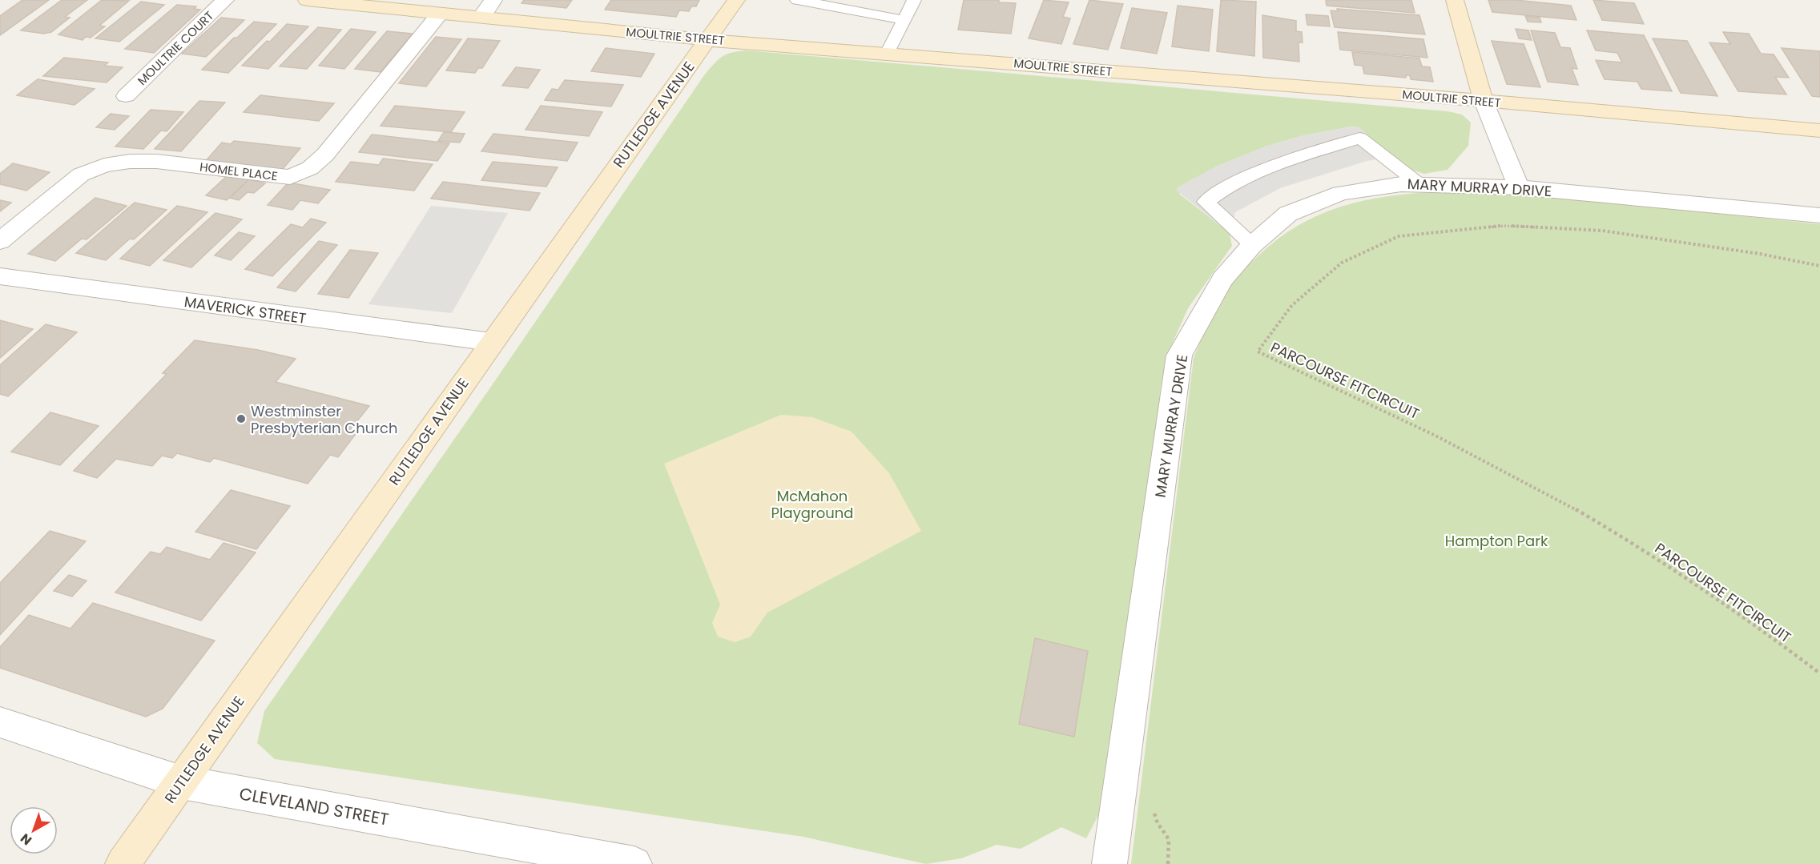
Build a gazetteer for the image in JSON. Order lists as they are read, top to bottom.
{
  "streets": {
    "street": [
      "MOULTRIE STREET",
      "MOULTRIE COURT",
      "RUTLEDGE AVENUE",
      "HOMEL PLACE",
      "MARY MURRAY DRIVE",
      "MAVERICK STREET",
      "CLEVELAND STREET"
    ],
    "path": ["PARCOURSE FITCIRCUIT"]
  },
  "crossings": [
    ["MOULTRIE STREET", "RUTLEDGE AVENUE"],
    ["MOULTRIE STREET", "HOMEL PLACE"],
    ["RUTLEDGE AVENUE", "MAVERICK STREET"],
    ["RUTLEDGE AVENUE", "CLEVELAND STREET"]
  ],
  "parks": ["McMahon Playground", "Hampton Park"],
  "places": ["Westminster Presbyterian Church"],
  "north": "bottom left"
}
